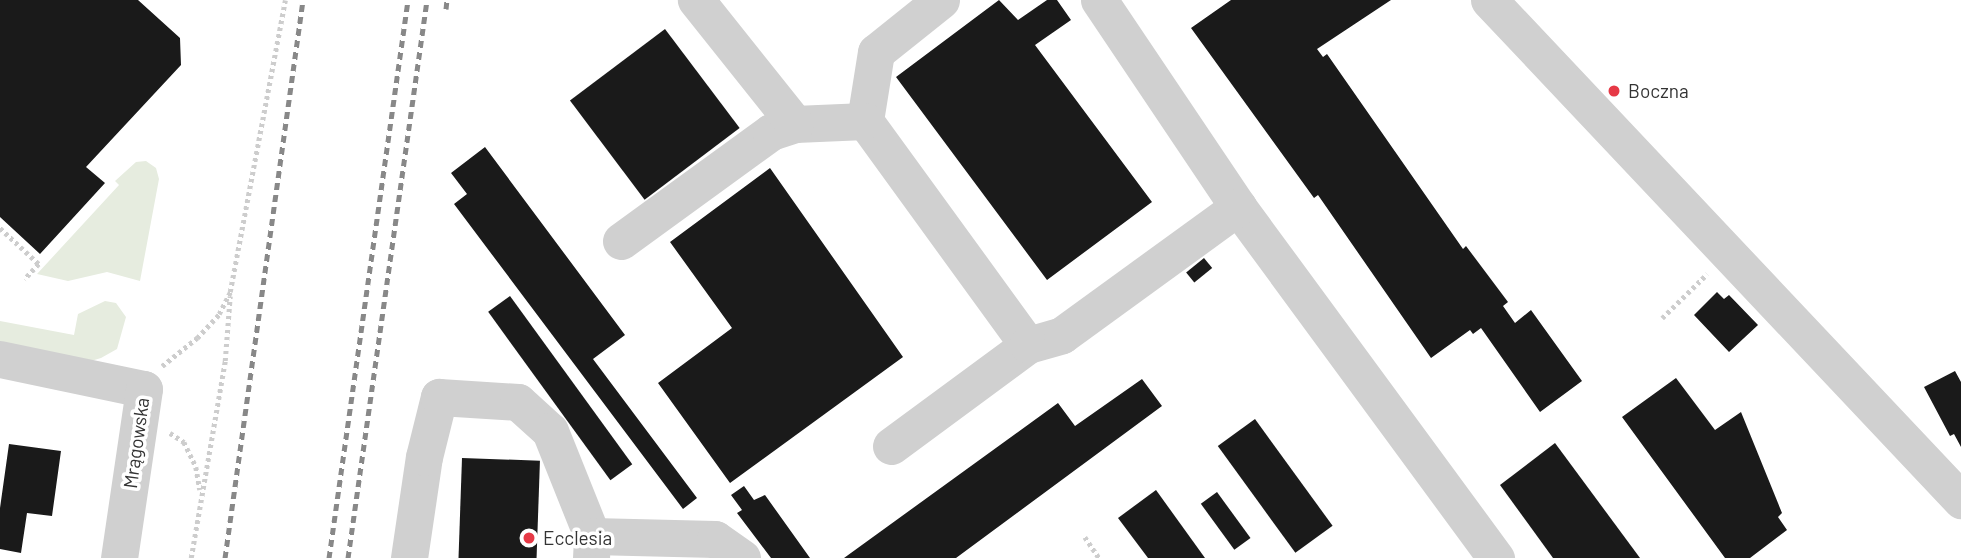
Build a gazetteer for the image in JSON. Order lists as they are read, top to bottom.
{
  "streets": {
    "street": ["Mrągowska"]
  },
  "places": ["Boczna", "Ecclesia"]
}
